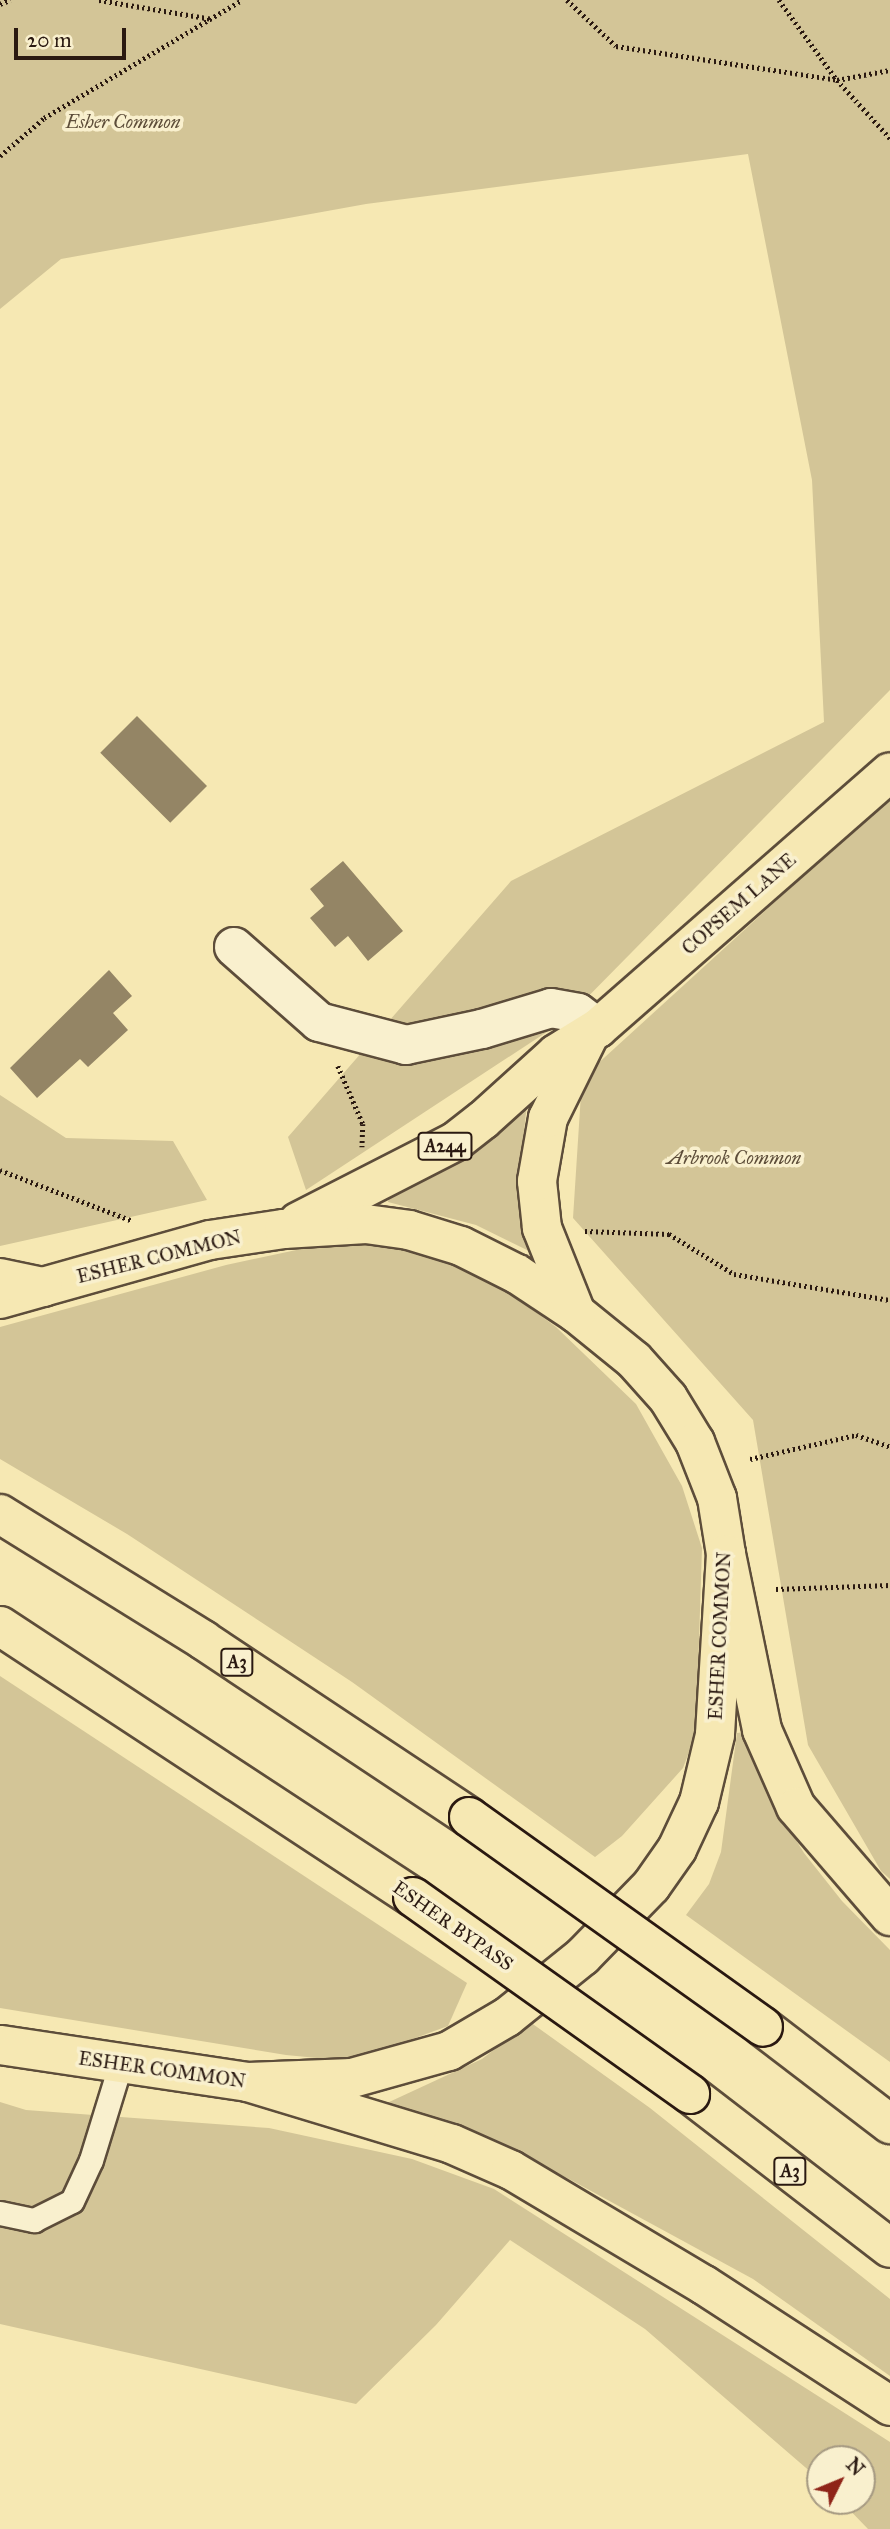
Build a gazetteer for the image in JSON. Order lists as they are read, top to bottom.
{
  "streets": {
    "main road": [
      "COPSEM LANE",
      "A244",
      "ESHER COMMON",
      "A3",
      "ESHER BYPASS"
    ]
  },
  "crossings": [
    ["COPSEM LANE", "ESHER COMMON"]
  ],
  "parks": ["Esher Common", "Arbrook Common"],
  "scale_bar": "20 m",
  "north": "top right"
}
